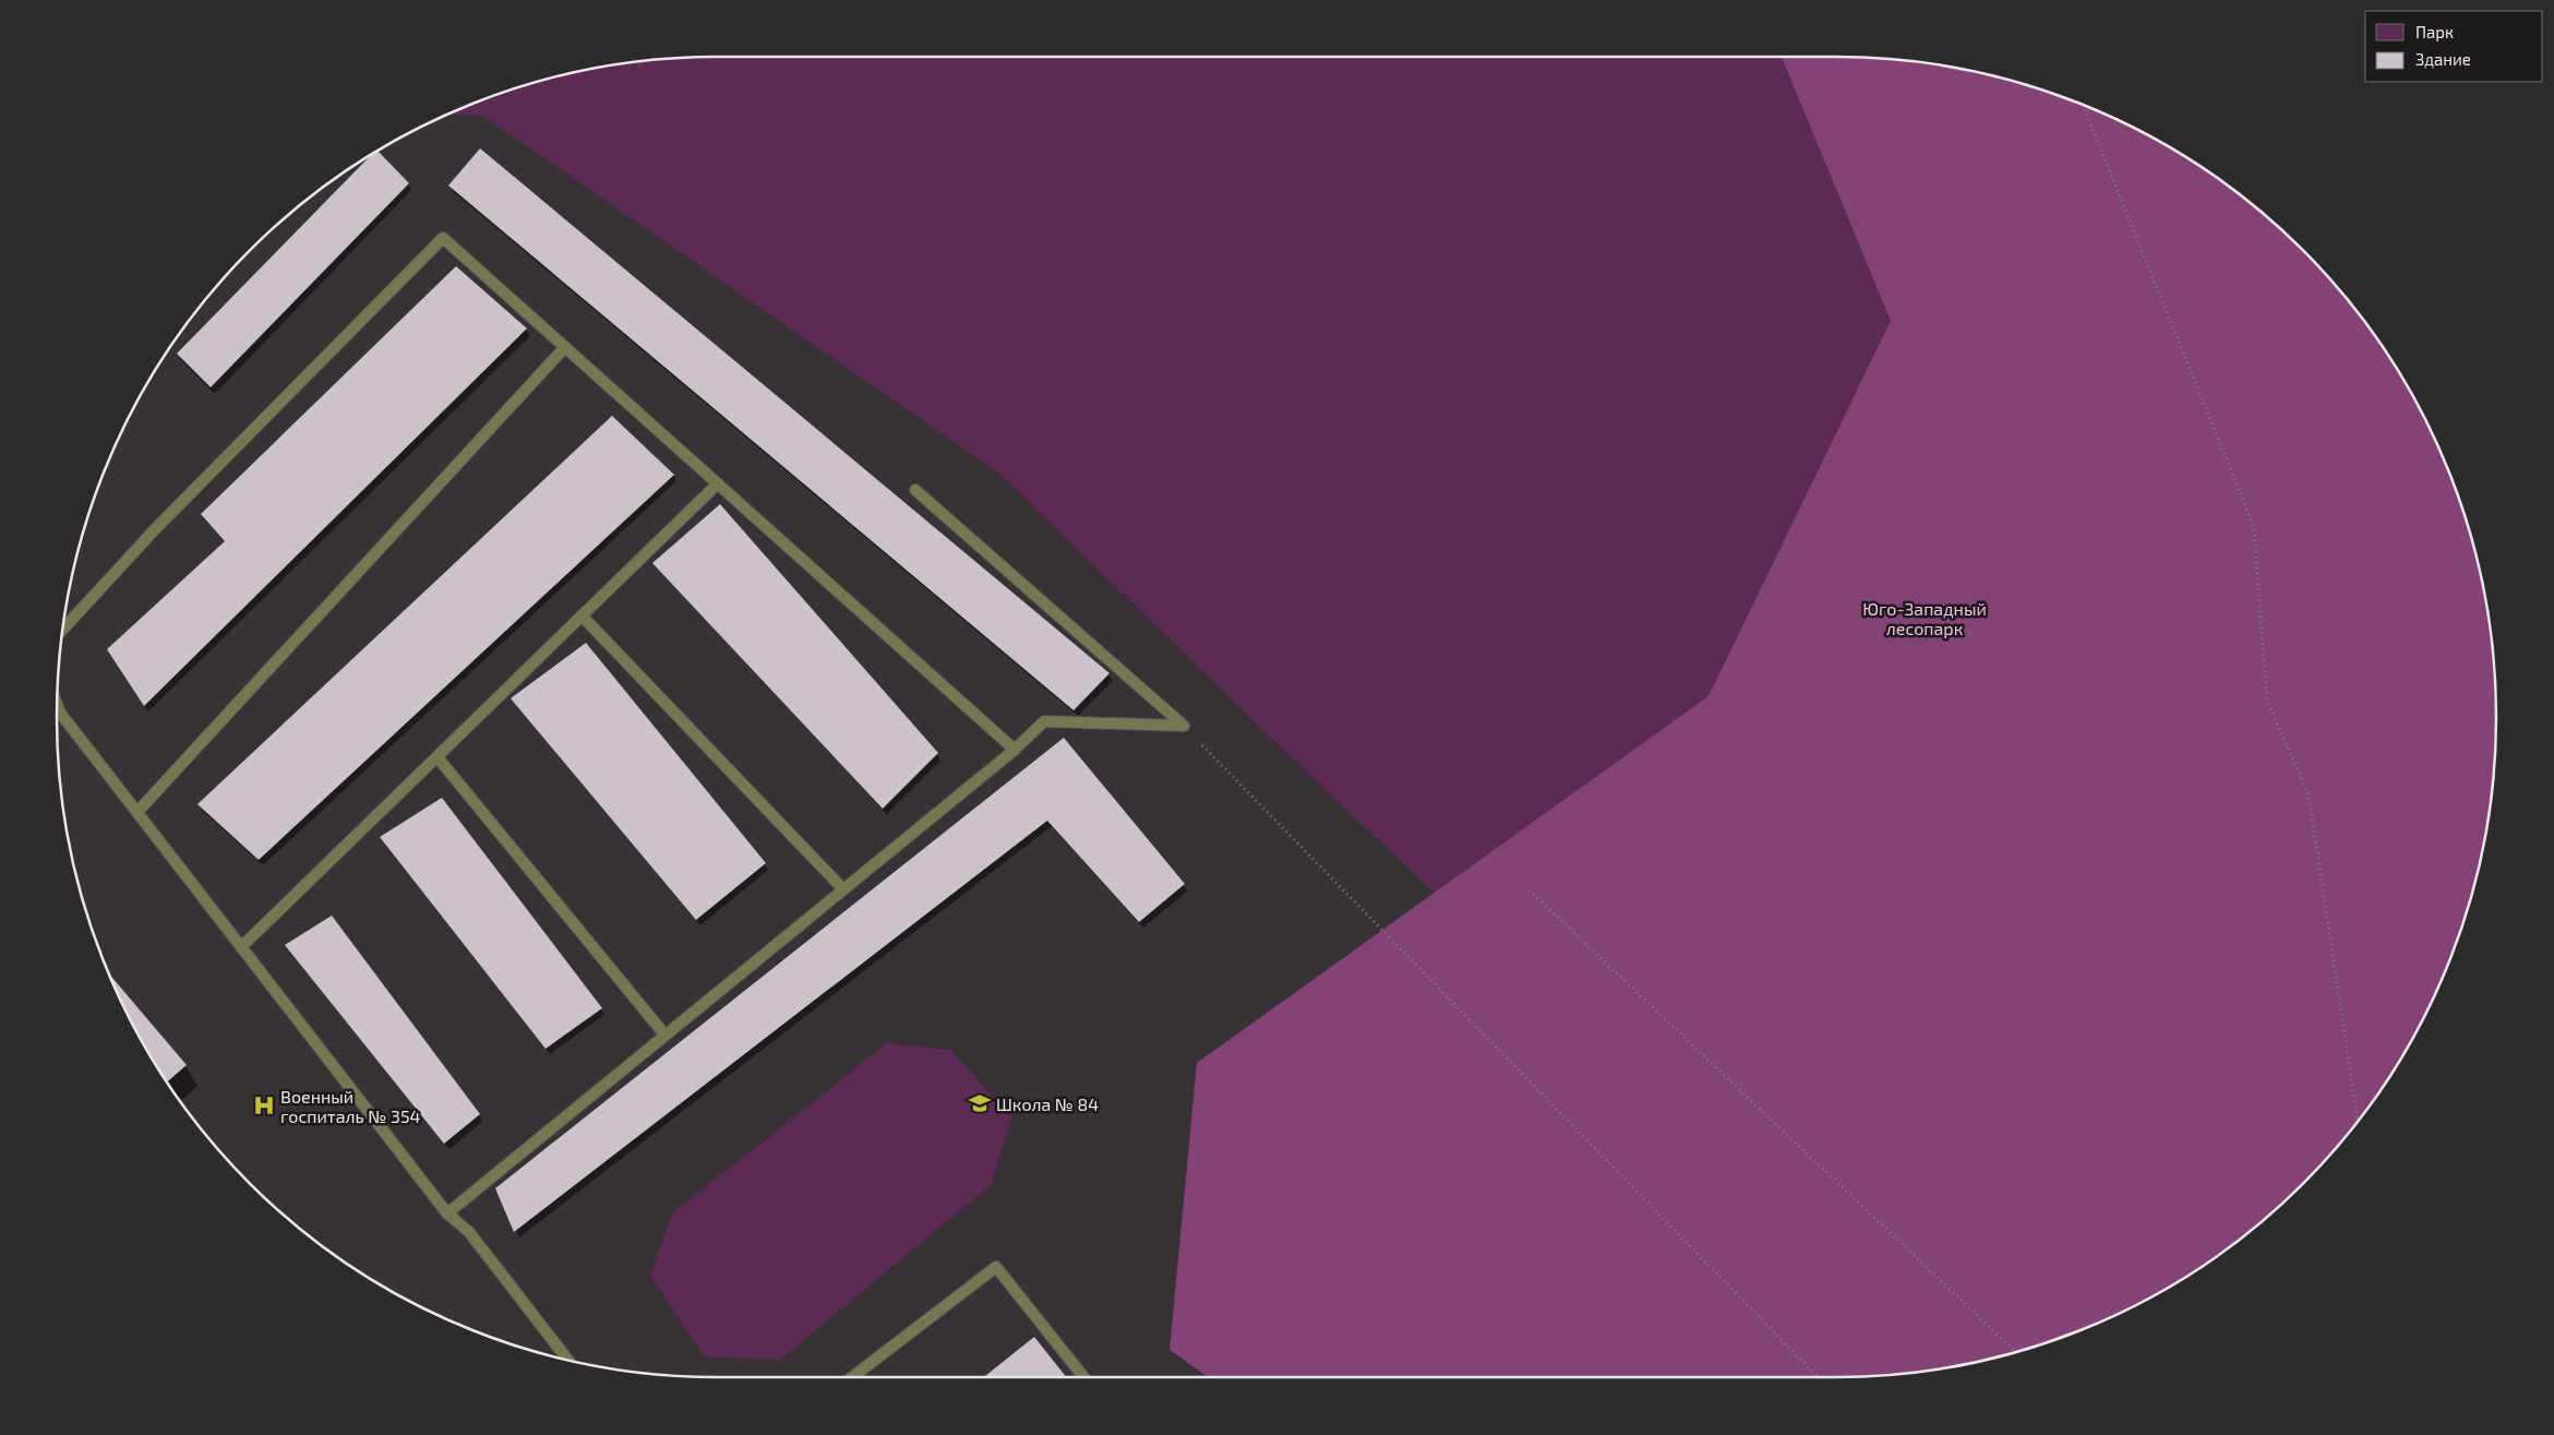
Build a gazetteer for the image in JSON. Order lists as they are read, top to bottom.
{
  "parks": ["Юго-Западный лесопарк"],
  "places": {
    "school or university": ["Школа № 84"],
    "hospital": ["Военный госпиталь № 354"]
  },
  "legend": ["Парк", "Здание"]
}
